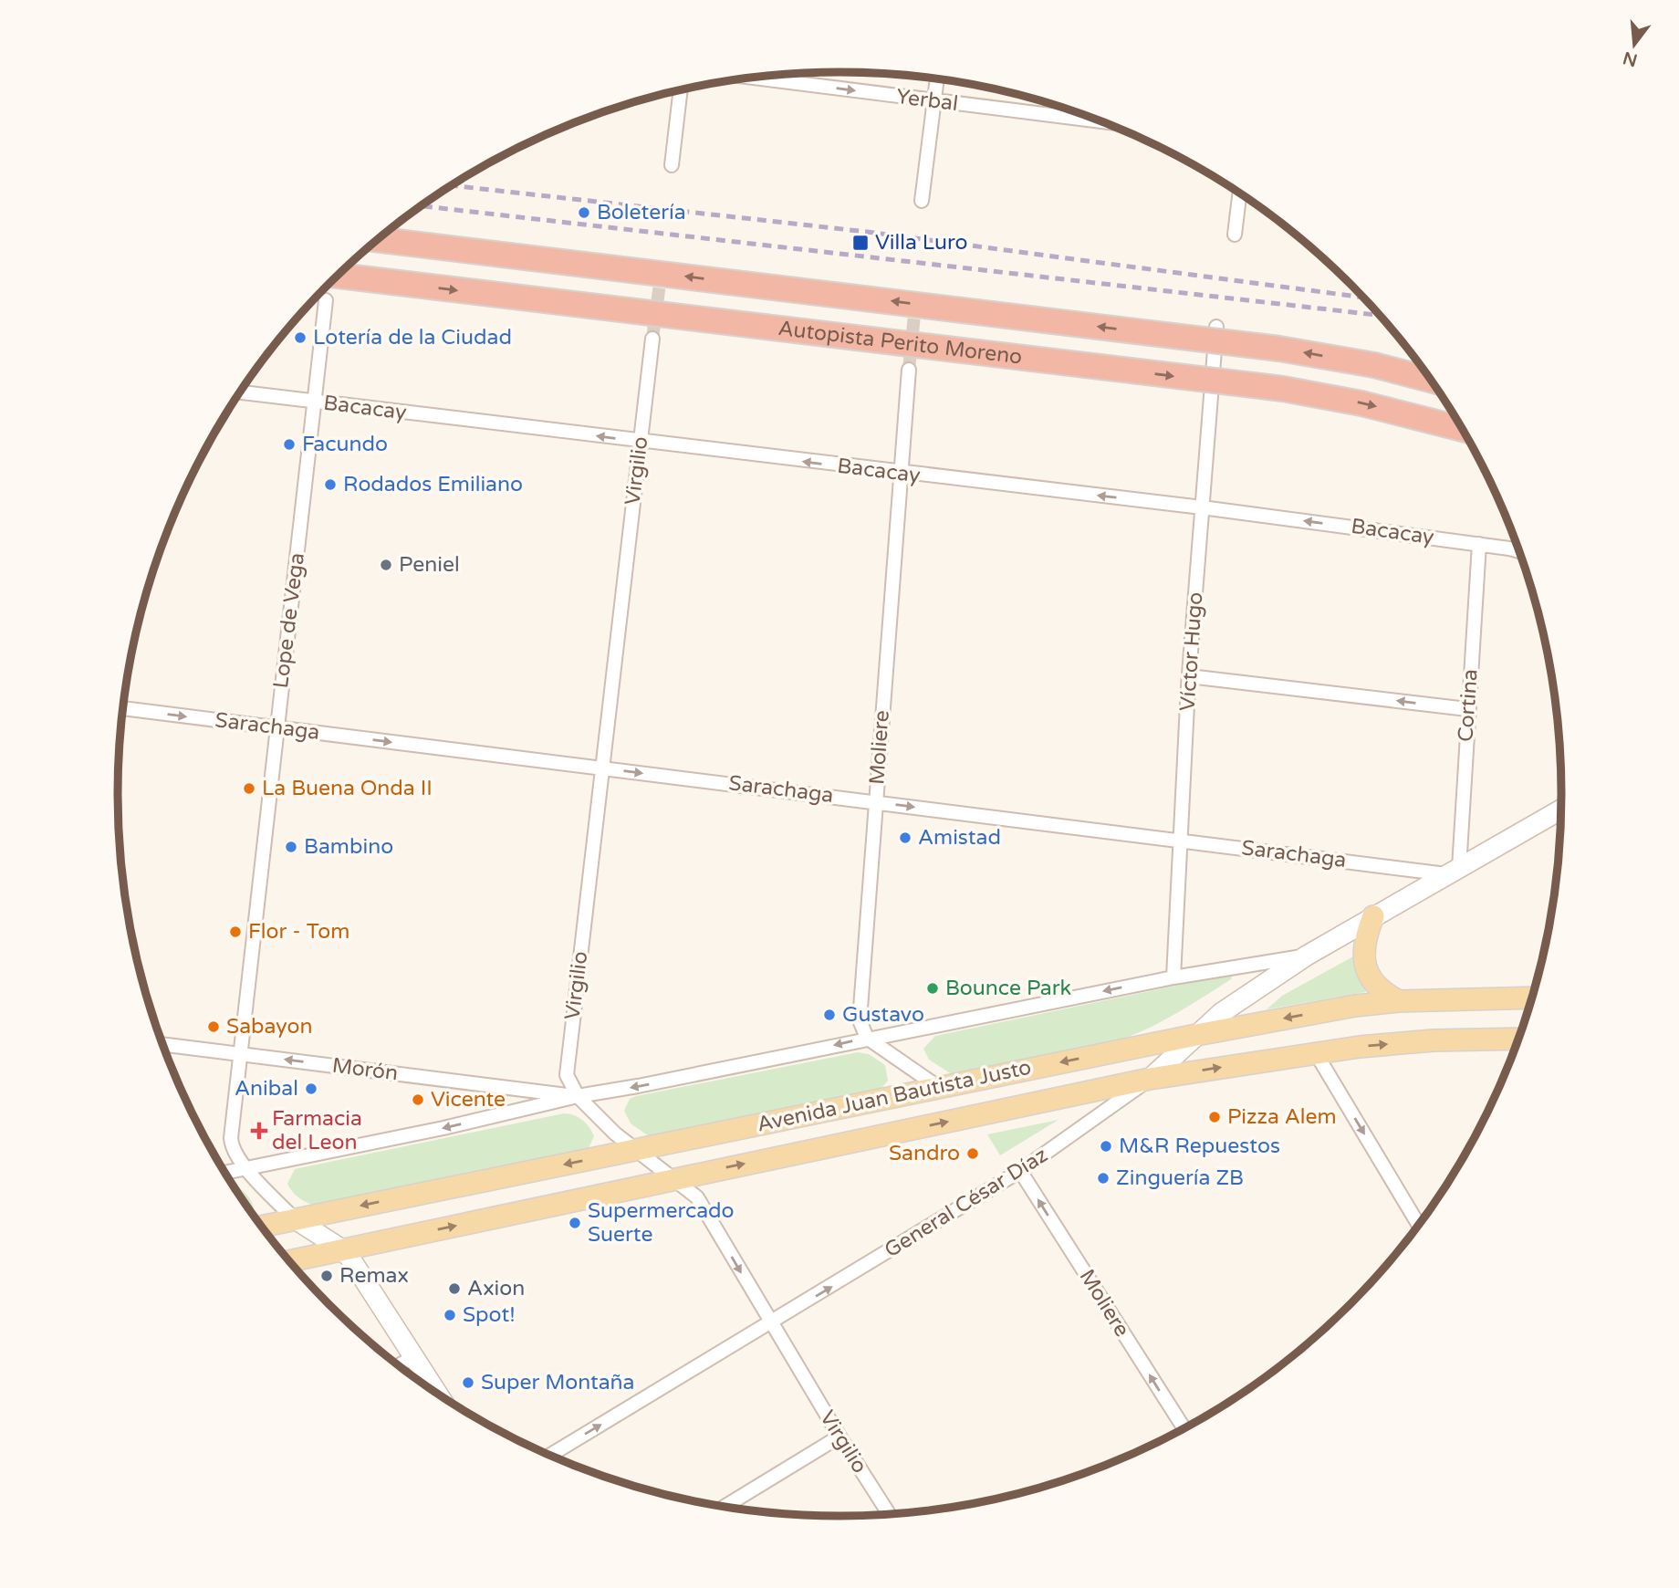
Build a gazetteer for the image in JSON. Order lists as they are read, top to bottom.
{
  "streets": {
    "highway": ["Autopista Perito Moreno"],
    "main road": ["Avenida Juan Bautista Justo"],
    "street": [
      "Yerbal",
      "Bacacay",
      "Virgilio",
      "Lope de Vega",
      "Víctor Hugo",
      "Cortina",
      "Sarachaga",
      "Moliere",
      "Morón",
      "General César Díaz"
    ]
  },
  "crossings": [
    ["Bacacay", "Virgilio"],
    ["Bacacay", "Lope de Vega"],
    ["Bacacay", "Víctor Hugo"],
    ["Bacacay", "Cortina"],
    ["Bacacay", "Moliere"],
    ["Virgilio", "Sarachaga"],
    ["Virgilio", "Morón"],
    ["Virgilio", "Avenida Juan Bautista Justo"],
    ["Virgilio", "General César Díaz"],
    ["Lope de Vega", "Sarachaga"],
    ["Lope de Vega", "Morón"],
    ["Lope de Vega", "Avenida Juan Bautista Justo"],
    ["Víctor Hugo", "Sarachaga"],
    ["Cortina", "Sarachaga"],
    ["Cortina", "General César Díaz"],
    ["Sarachaga", "Moliere"],
    ["Sarachaga", "General César Díaz"],
    ["Moliere", "General César Díaz"],
    ["Avenida Juan Bautista Justo", "General César Díaz"]
  ],
  "one_way": [
    "Yerbal",
    "Bacacay",
    "Sarachaga",
    "General César Díaz"
  ],
  "places": {
    "other": [
      "Boletería",
      "Lotería de la Ciudad",
      "Facundo",
      "Rodados Emiliano",
      "Peniel",
      "La Buena Onda II",
      "Amistad",
      "Bambino",
      "Flor - Tom",
      "Bounce Park",
      "Gustavo",
      "Sabayon",
      "Anibal",
      "Vicente",
      "Pizza Alem",
      "M&R Repuestos",
      "Sandro",
      "Zinguería ZB",
      "Supermercado Suerte",
      "Remax",
      "Axion",
      "Spot!",
      "Super Montaña"
    ],
    "transit": ["Villa Luro"],
    "health": ["Farmacia del Leon"]
  },
  "north": "bottom"
}
